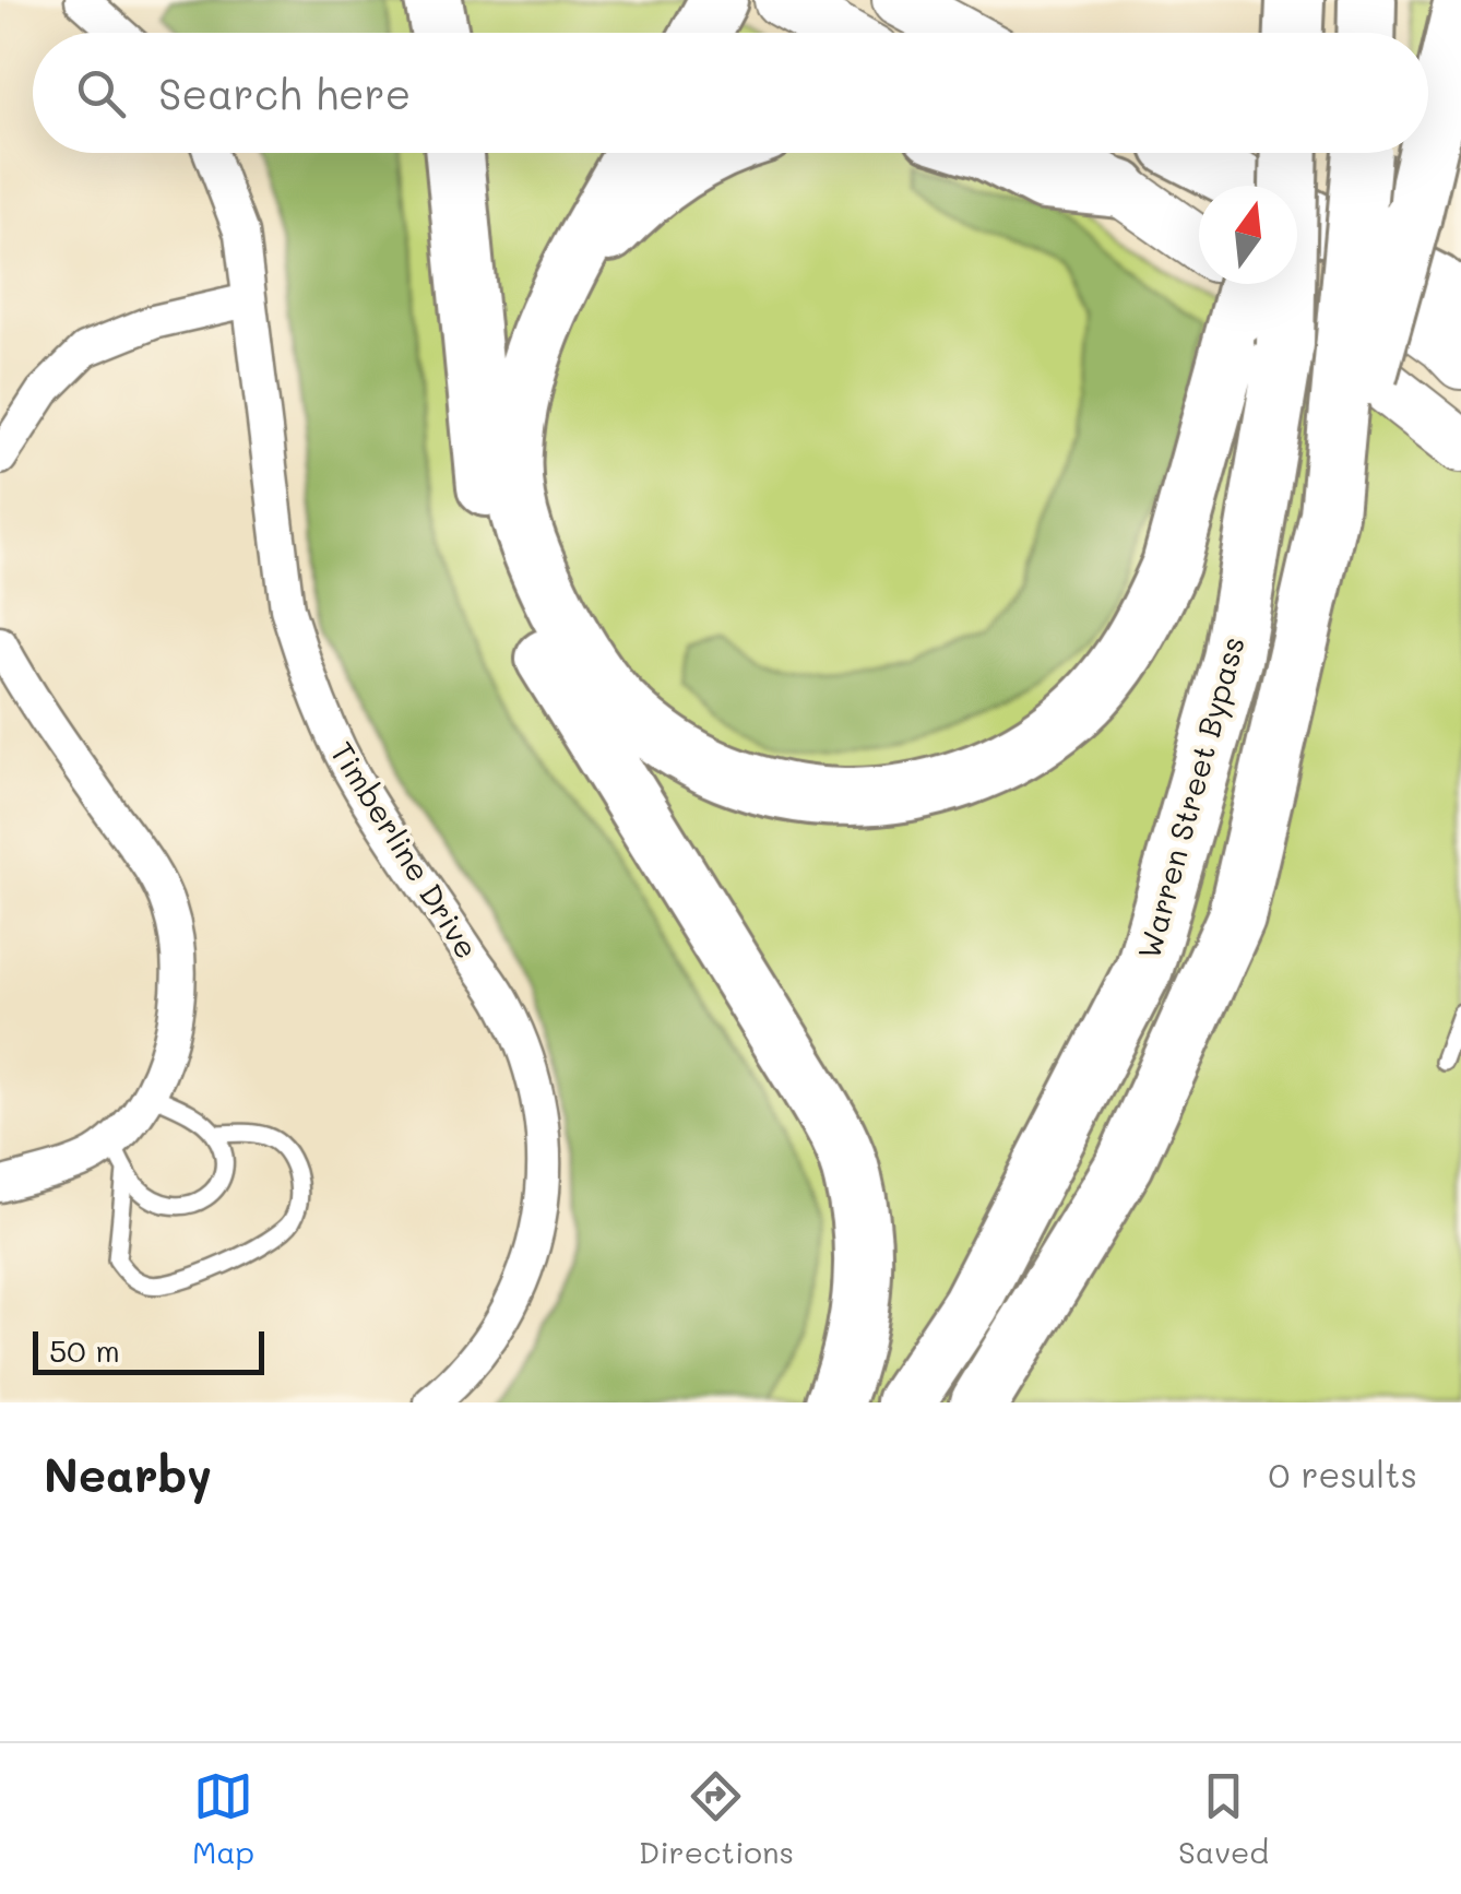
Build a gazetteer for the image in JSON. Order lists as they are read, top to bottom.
{
  "streets": {
    "highway": ["Warren Street Bypass"],
    "street": ["Timberline Drive"]
  },
  "scale_bar": "50 m",
  "north": "top",
  "page": {
    "search": "Search here",
    "scale": "50 m",
    "heading": ["Nearby", "0 results"],
    "nav": ["Map", "Directions", "Saved"]
  }
}
